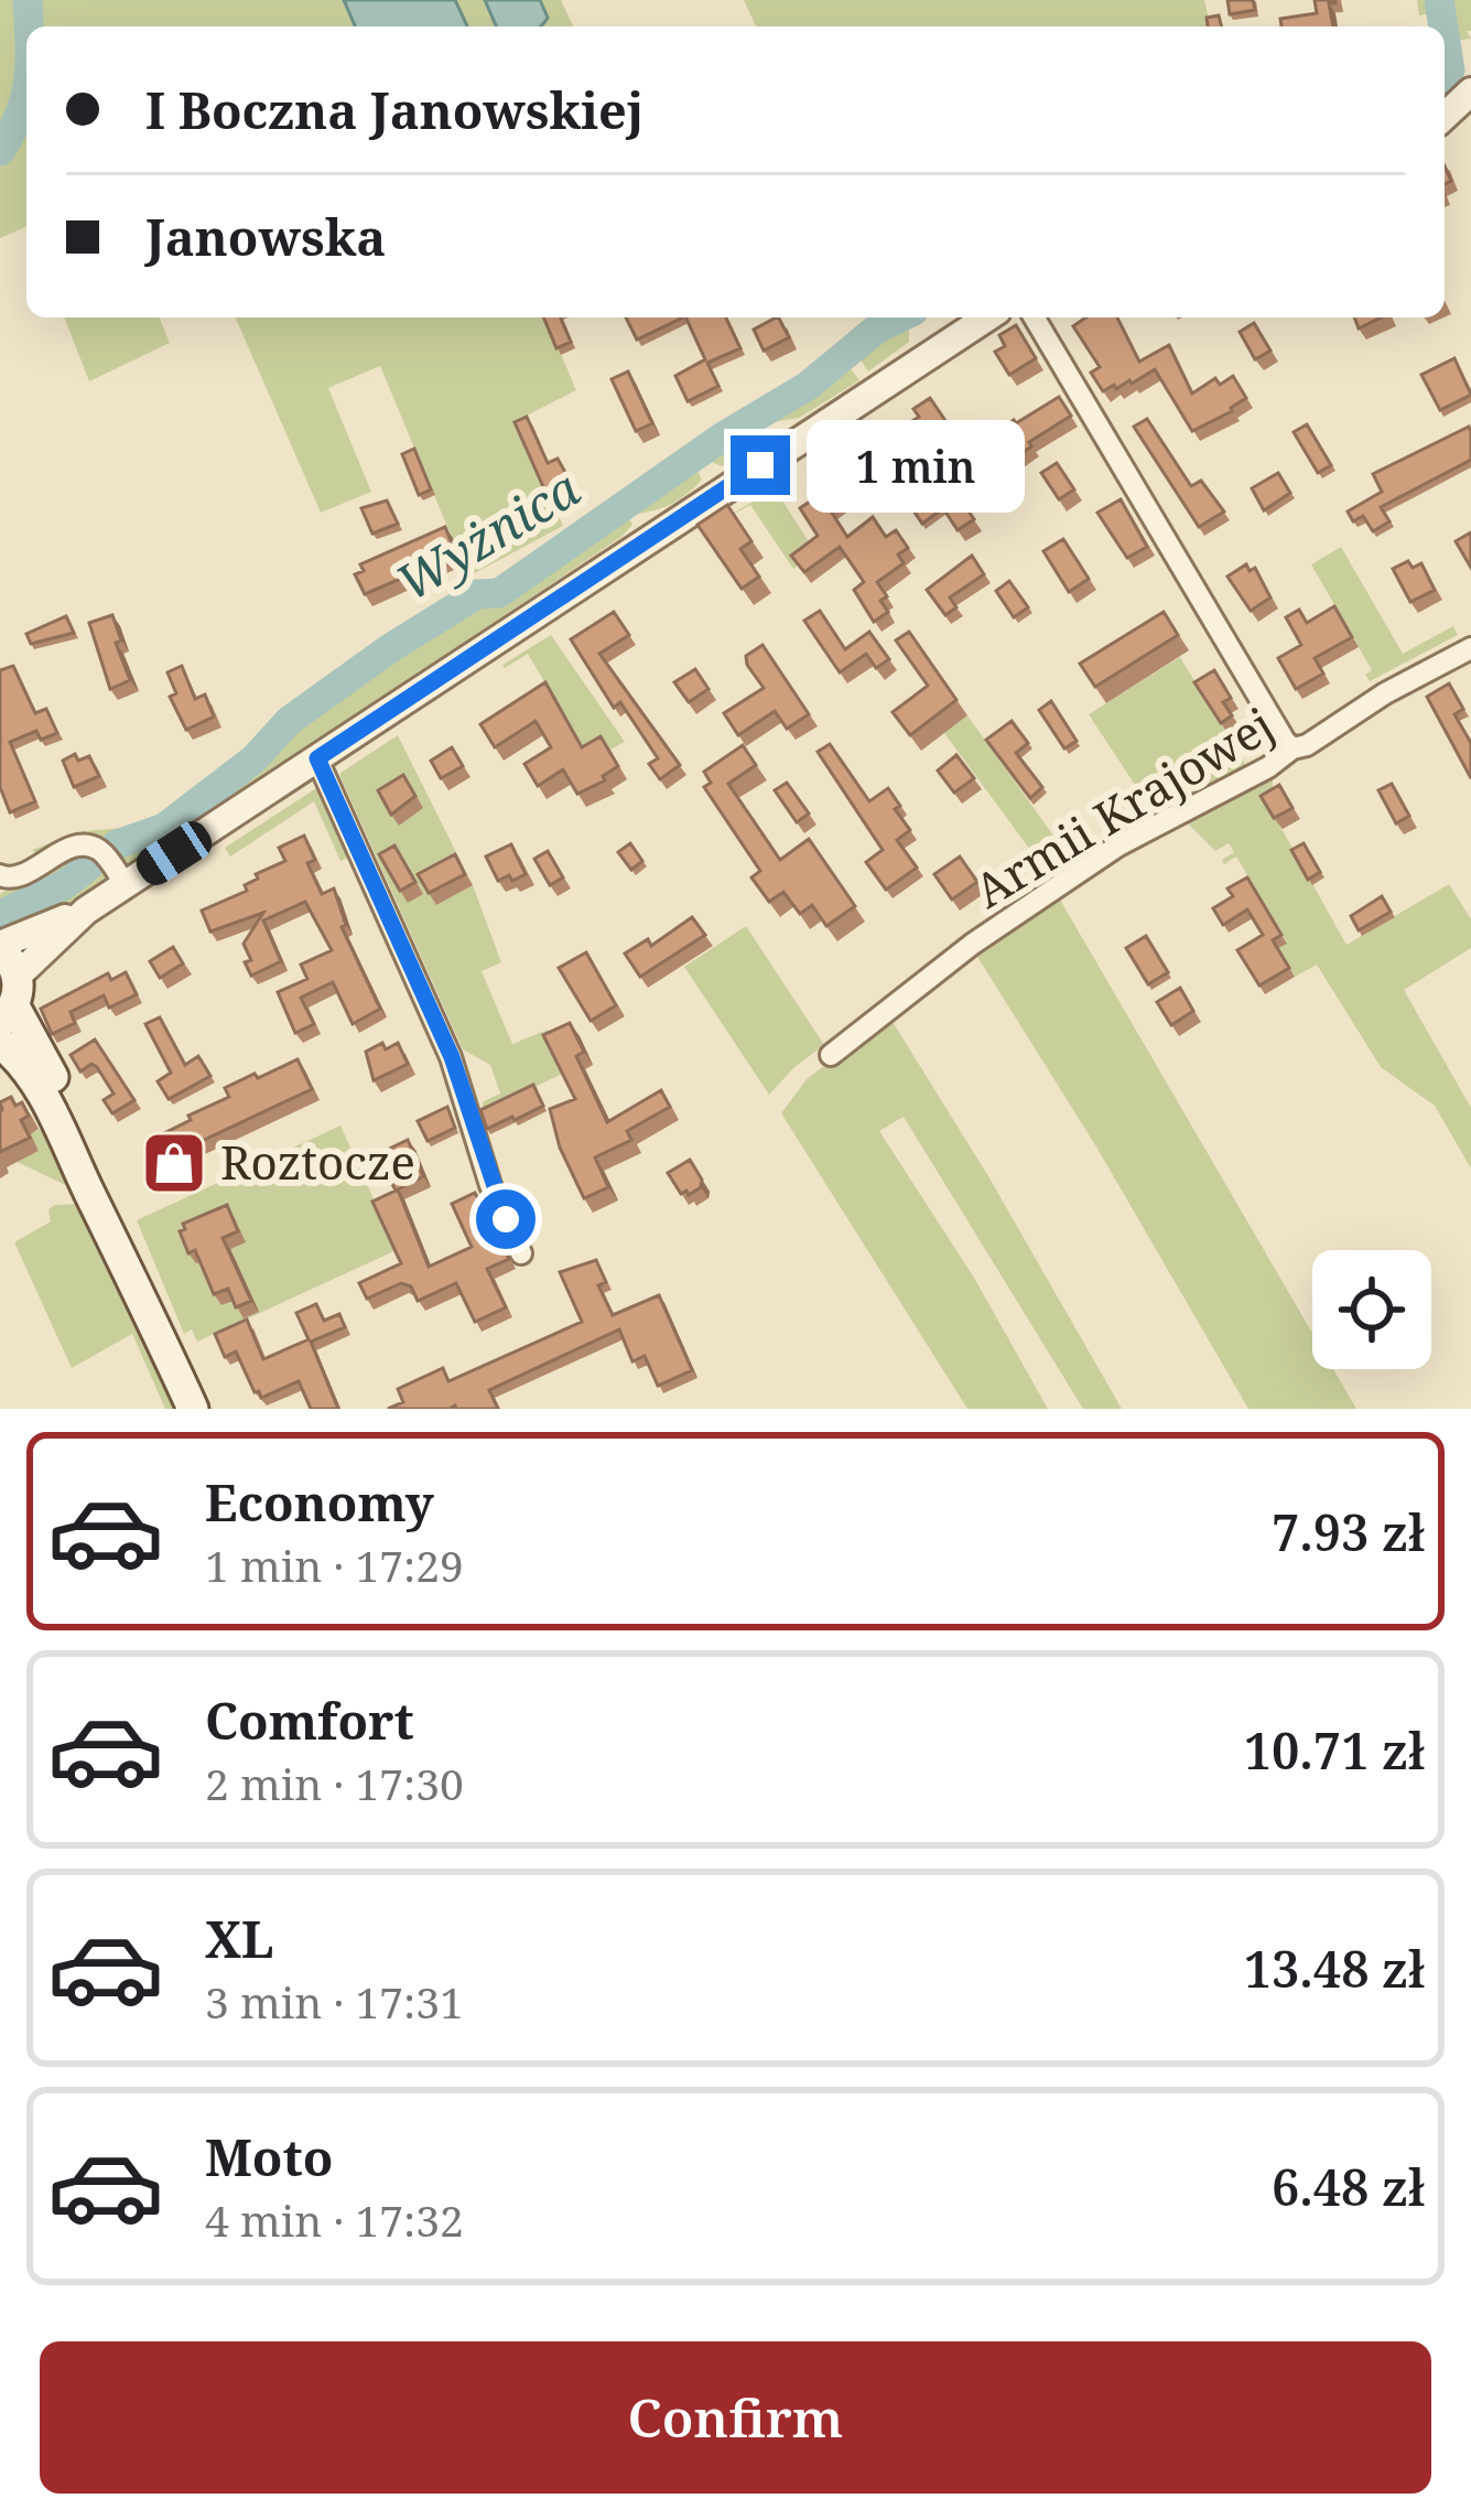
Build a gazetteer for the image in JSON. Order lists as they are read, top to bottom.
{
  "streets": {
    "street": ["Armii Krajowej"]
  },
  "water": ["Wyżnica"],
  "places": {
    "shop": ["Roztocze"]
  },
  "page": {
    "banner": ["I Boczna Janowskiej", "Janowska"],
    "bubble": "1 min",
    "list": [
      {
        "name": "Economy",
        "note": "1 min · 17:29",
        "value": "7.93 zł"
      },
      {
        "name": "Comfort",
        "note": "2 min · 17:30",
        "value": "10.71 zł"
      },
      {
        "name": "XL",
        "note": "3 min · 17:31",
        "value": "13.48 zł"
      },
      {
        "name": "Moto",
        "note": "4 min · 17:32",
        "value": "6.48 zł"
      }
    ],
    "buttons": "Confirm"
  }
}
